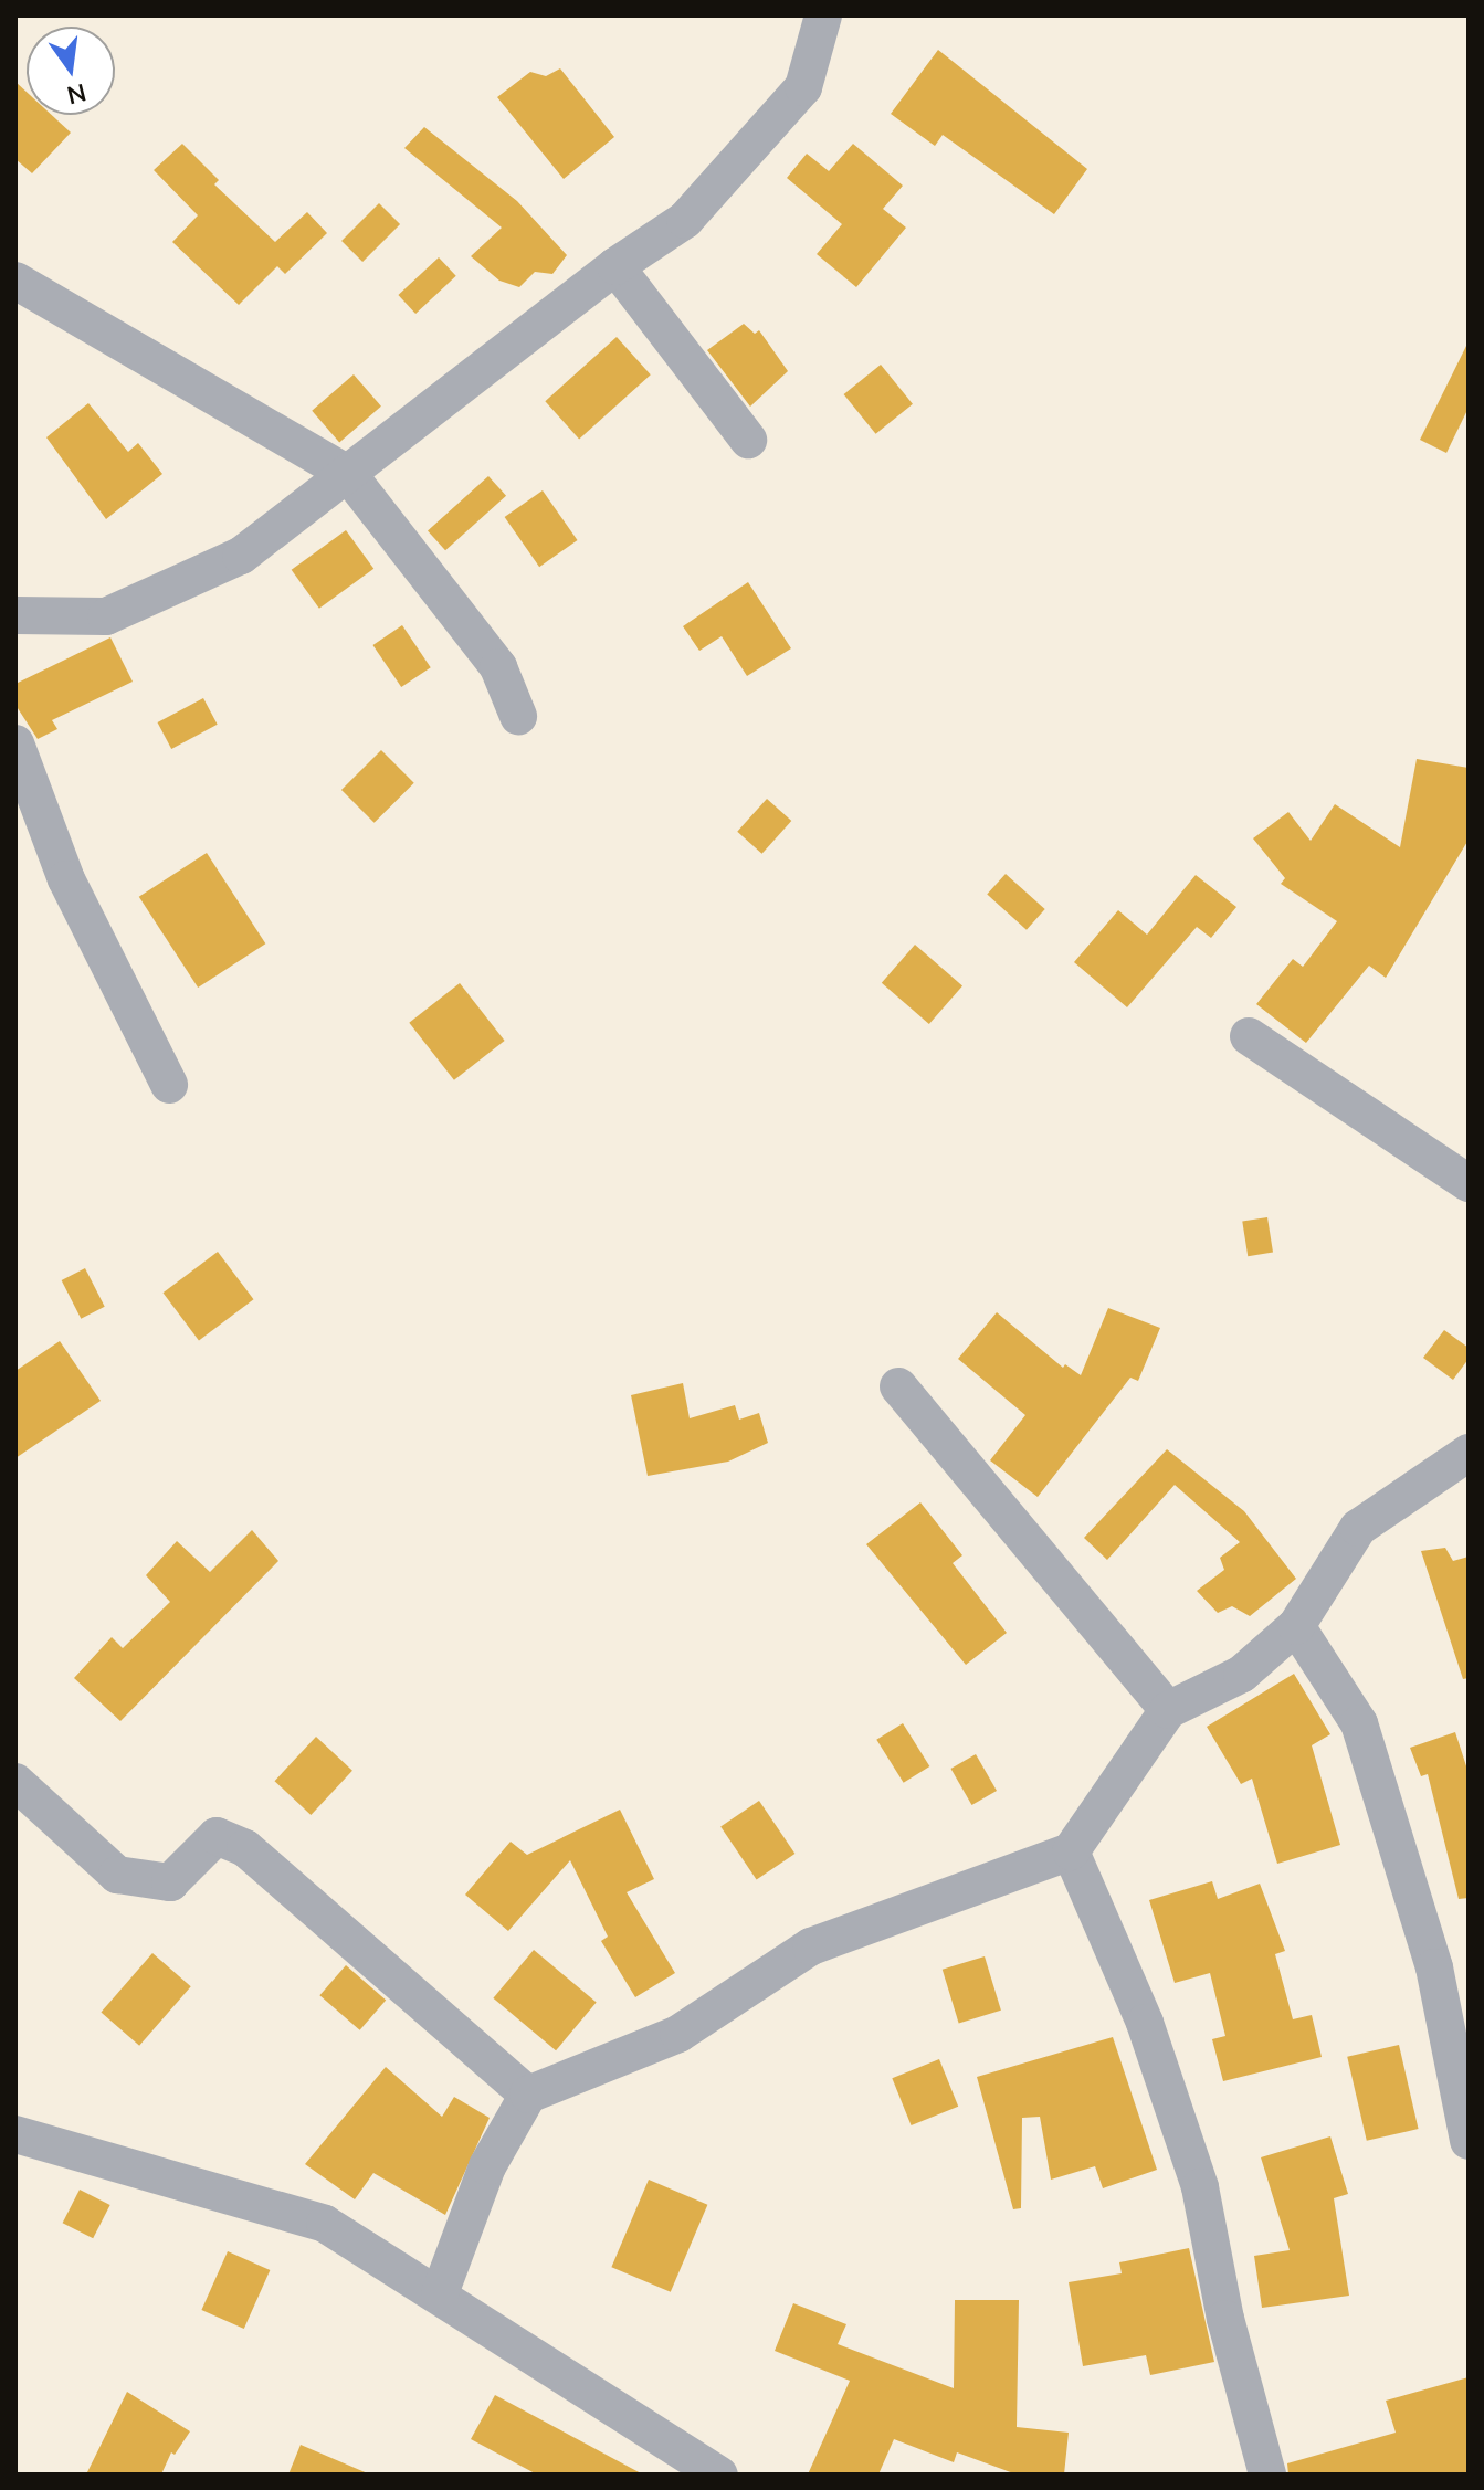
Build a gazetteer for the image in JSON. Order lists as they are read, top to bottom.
{
  "north": "bottom"
}
